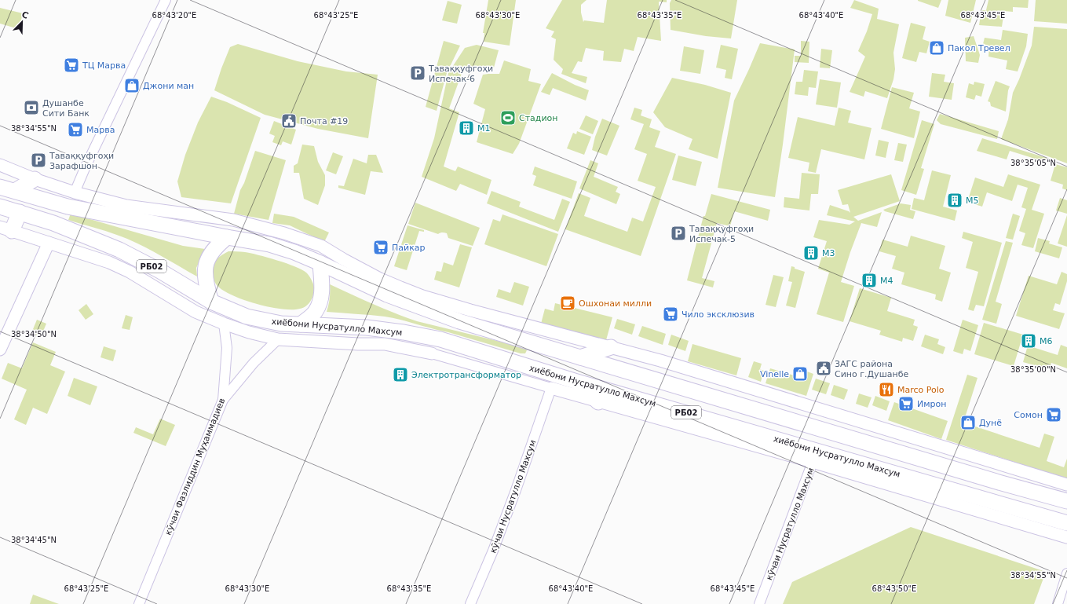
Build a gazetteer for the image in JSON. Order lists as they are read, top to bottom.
{
  "streets": {
    "highway": ["РБ02", "хиёбони Нусратулло Махсум"],
    "street": ["кӯчаи Фазлиддин Муҳаммадиев", "кӯчаи Нусратулло Махсум"]
  },
  "crossings": [
    ["РБ02", "хиёбони Нусратулло Махсум"]
  ],
  "places": {
    "shop": [
      "Пакол Тревел",
      "Джони ман",
      "Vinelle",
      "Дунё"
    ],
    "supermarket": [
      "ТЦ Марва",
      "Марва",
      "Пайкар",
      "Чило эксклюзив",
      "Имрон",
      "Сомон"
    ],
    "parking": ["Таваққуфгоҳи Испечак-6", "Таваққуфгоҳи Зарафшон", "Таваққуфгоҳи Испечак-5"],
    "bank": ["Душанбе Сити Банк"],
    "sports": ["Стадион"],
    "public building": ["Почта #19", "ЗАГС района Сино г.Душанбе"],
    "building": [
      "М1",
      "М5",
      "M3",
      "М4",
      "М6",
      "Электротрансформатор"
    ],
    "cafe": ["Ошхонаи милли"],
    "restaurant": ["Marco Polo"]
  },
  "north": "top right",
  "coordinates": [
    "68°43'20\"E",
    "68°43'25\"E",
    "68°43'30\"E",
    "68°43'35\"E",
    "68°43'40\"E",
    "68°43'45\"E",
    "38°34'55\"N",
    "38°35'05\"N",
    "38°34'50\"N",
    "38°35'00\"N",
    "38°34'45\"N",
    "68°43'50\"E"
  ]
}
